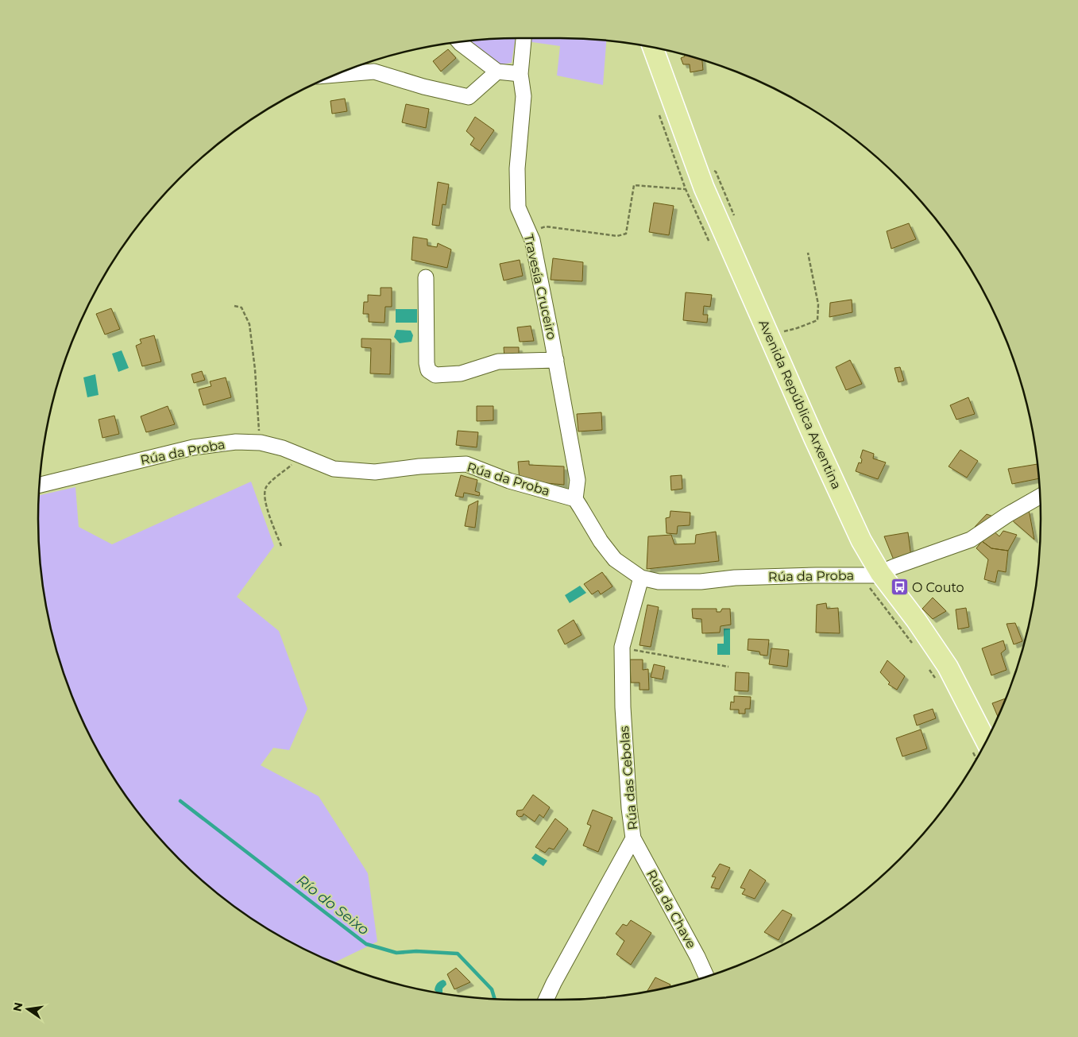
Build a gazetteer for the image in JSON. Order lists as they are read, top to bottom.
{
  "streets": {
    "main road": ["Avenida República Arxentina"],
    "street": [
      "Travesía Cruceiro",
      "Rúa da Proba",
      "Rúa das Cebolas",
      "Rúa da Chave"
    ]
  },
  "crossings": [
    ["Travesía Cruceiro", "Rúa da Proba"],
    ["Avenida República Arxentina", "Rúa da Proba"],
    ["Rúa da Proba", "Rúa das Cebolas"],
    ["Rúa das Cebolas", "Rúa da Chave"]
  ],
  "water": ["Río do Seixo"],
  "places": {
    "bus stop": ["O Couto"]
  },
  "north": "left"
}
